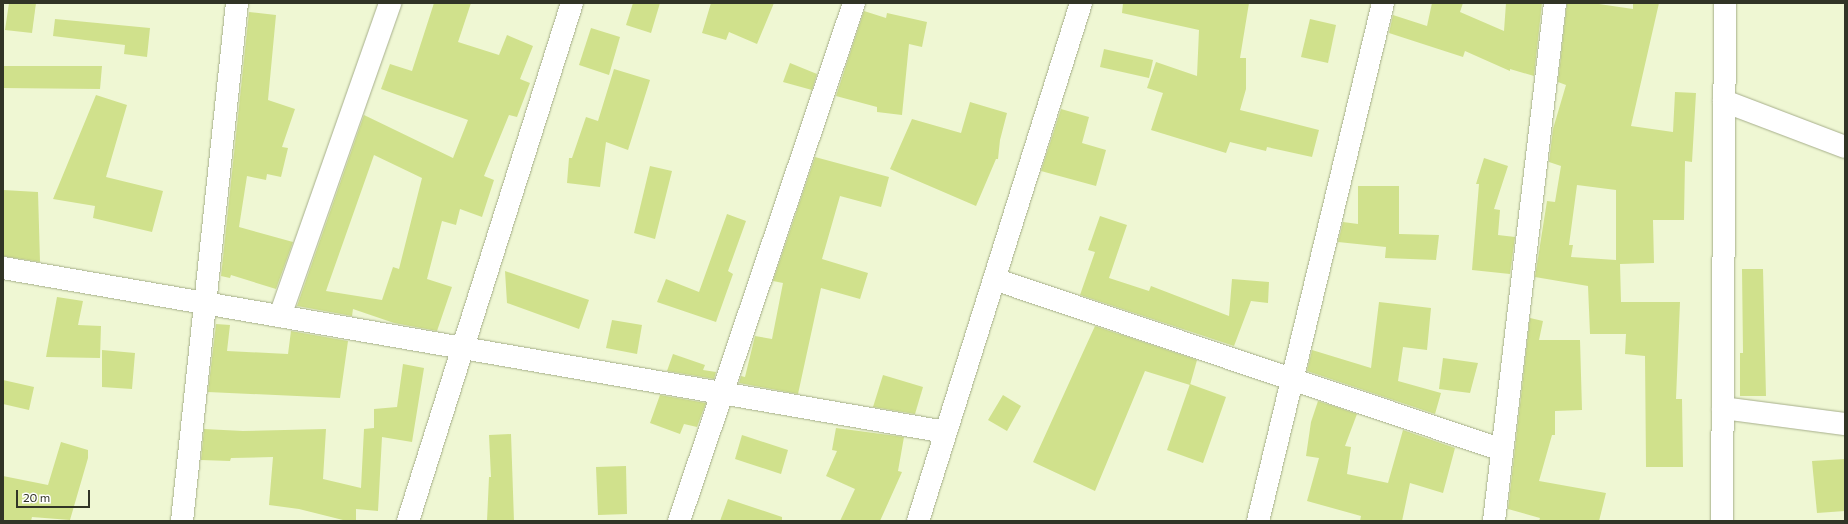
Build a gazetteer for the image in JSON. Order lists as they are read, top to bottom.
{
  "scale_bar": "20 m"
}
